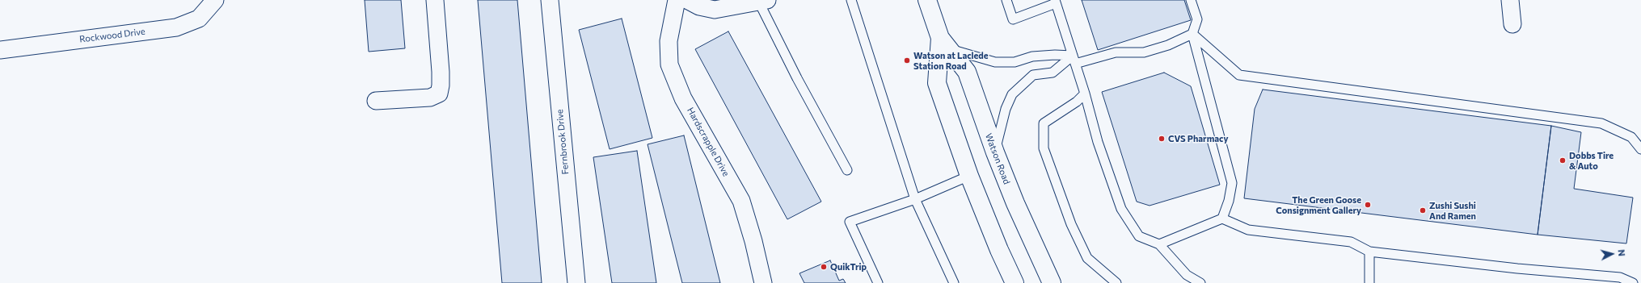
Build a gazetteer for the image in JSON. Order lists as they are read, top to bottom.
{
  "streets": {
    "main road": ["Watson Road"],
    "street": ["Rockwood Drive", "Fernbrook Drive", "Hardscrapple Drive"]
  },
  "places": [
    "Watson at Laclede Station Road",
    "CVS Pharmacy",
    "Dobbs Tire & Auto",
    "The Green Goose Consignment Gallery",
    "Zushi Sushi And Ramen",
    "QuikTrip"
  ],
  "north": "right"
}
